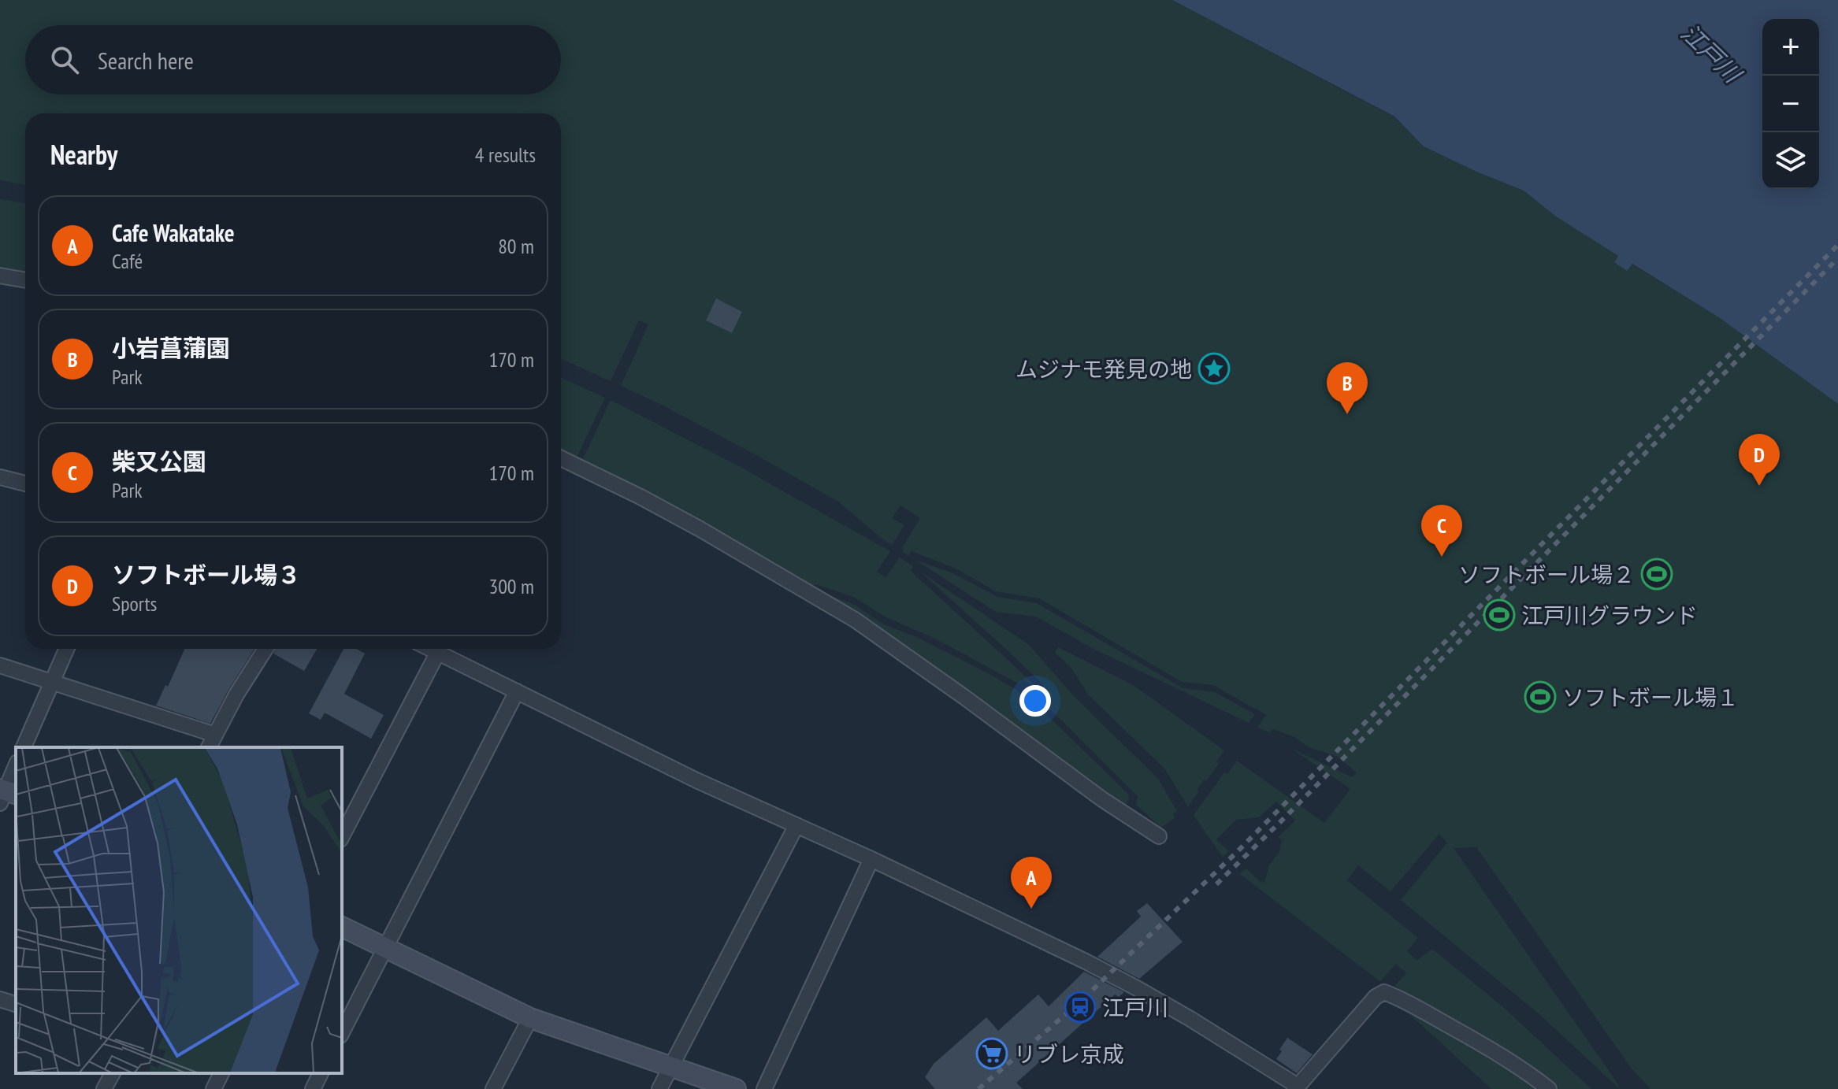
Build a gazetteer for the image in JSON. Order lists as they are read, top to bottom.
{
  "water": ["江戸川"],
  "places": {
    "place": ["ムジナモ発見の地"],
    "sports": ["ソフトボール場２", "江戸川グラウンド", "ソフトボール場１"],
    "station": ["江戸川"],
    "supermarket": ["リブレ京成"]
  },
  "page": {
    "map_buttons": ["+", "−"],
    "search": "Search here",
    "heading": ["Nearby", "4 results"],
    "list": [
      {
        "mark": "A",
        "name": "Cafe Wakatake",
        "note": "Café",
        "value": "80 m"
      },
      {
        "mark": "B",
        "name": "小岩菖蒲園",
        "note": "Park",
        "value": "170 m"
      },
      {
        "mark": "C",
        "name": "柴又公園",
        "note": "Park",
        "value": "170 m"
      },
      {
        "mark": "D",
        "name": "ソフトボール場３",
        "note": "Sports",
        "value": "300 m"
      }
    ],
    "pins": [
      "B",
      "D",
      "C",
      "A"
    ]
  }
}
